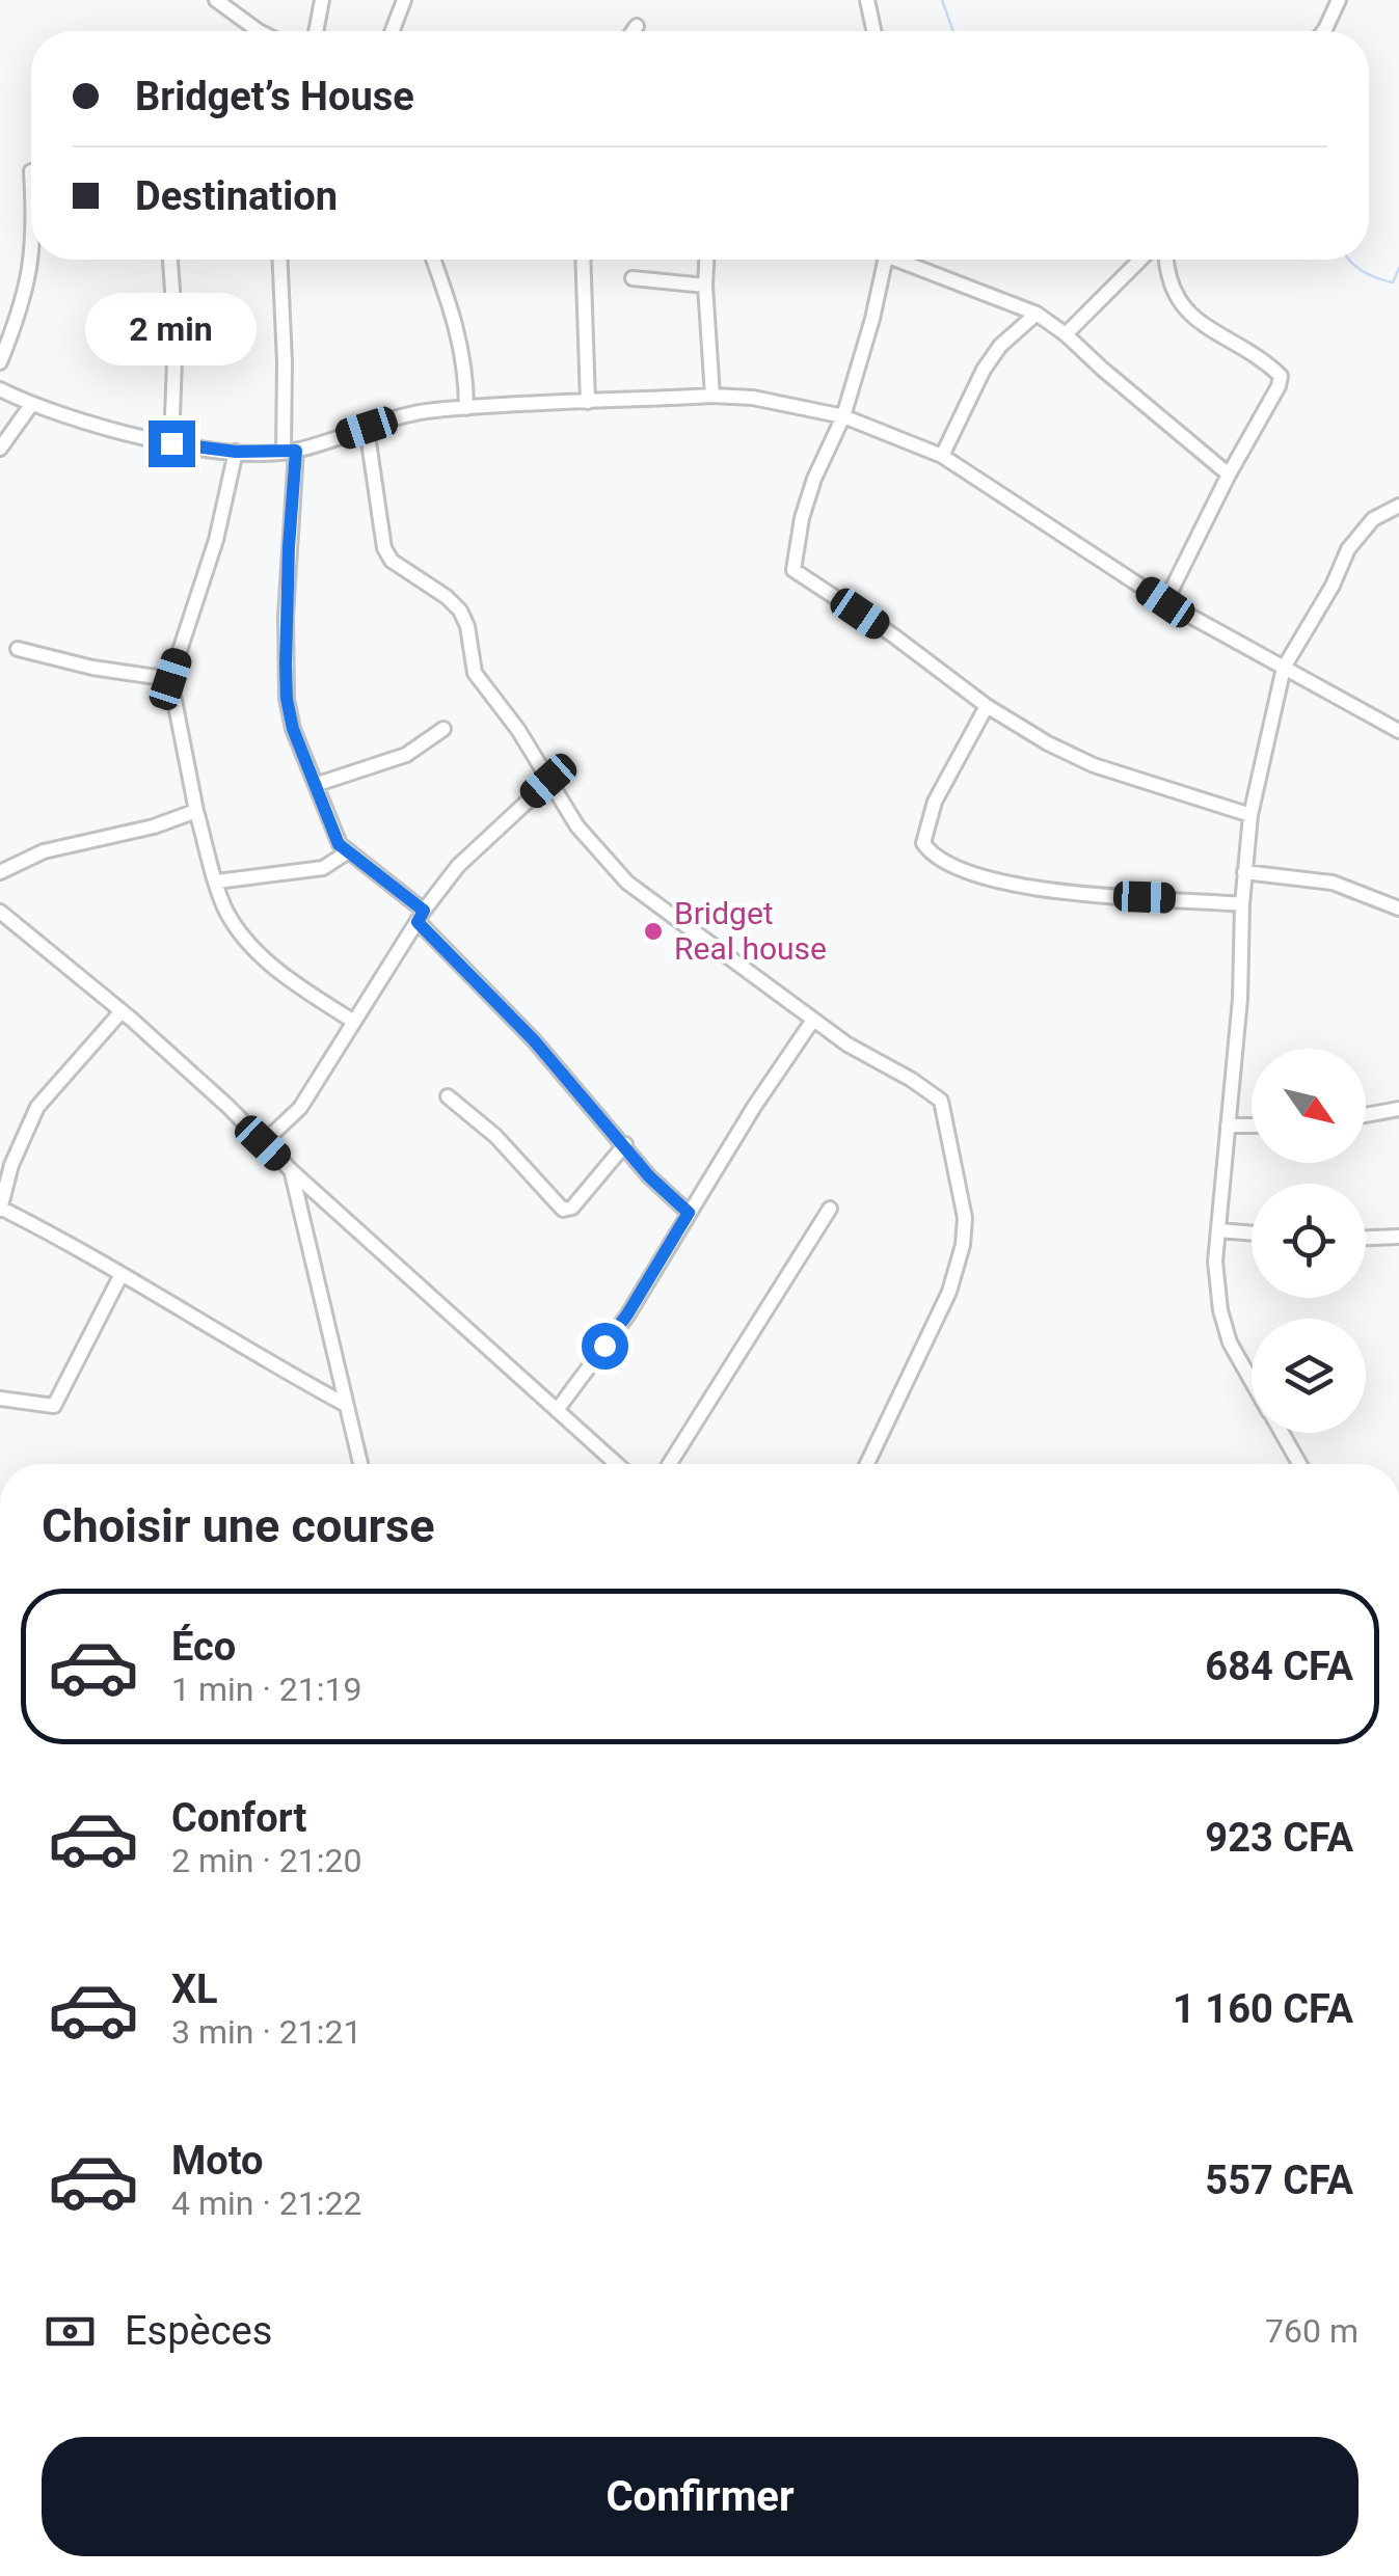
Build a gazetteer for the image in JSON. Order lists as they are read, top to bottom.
{
  "places": ["Bridget Real house"],
  "north": "bottom right",
  "page": {
    "banner": ["Bridget’s House", "Destination"],
    "bubble": "2 min",
    "heading": "Choisir une course",
    "list": [
      {
        "name": "Éco",
        "note": "1 min · 21:19",
        "value": "684 CFA"
      },
      {
        "name": "Confort",
        "note": "2 min · 21:20",
        "value": "923 CFA"
      },
      {
        "name": "XL",
        "note": "3 min · 21:21",
        "value": "1 160 CFA"
      },
      {
        "name": "Moto",
        "note": "4 min · 21:22",
        "value": "557 CFA"
      }
    ],
    "pay": ["Espèces", "760 m"],
    "buttons": "Confirmer"
  }
}
